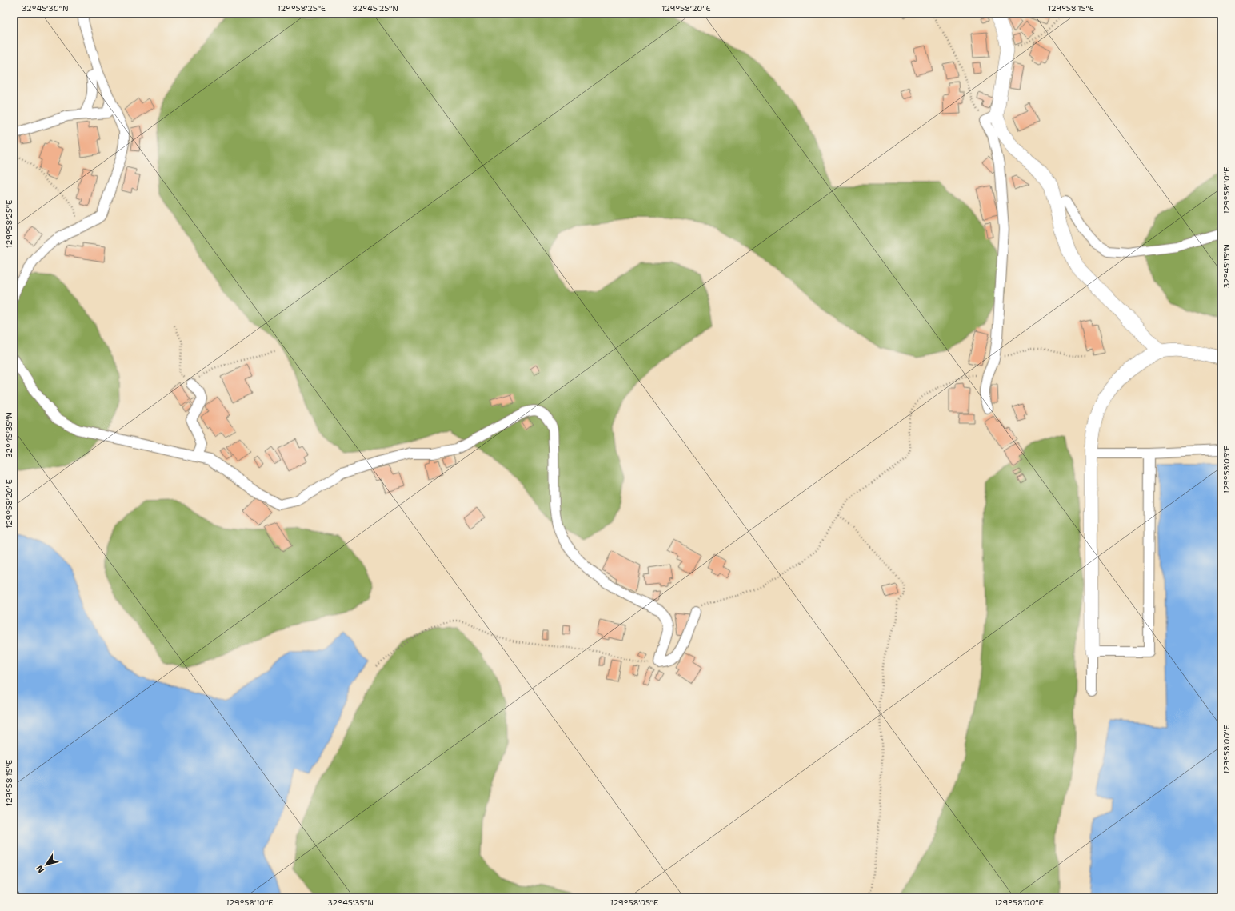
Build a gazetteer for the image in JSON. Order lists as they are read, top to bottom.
{
  "north": "bottom left",
  "coordinates": [
    "32°45'30\"N",
    "129°58'25\"E",
    "32°45'25\"N",
    "129°58'20\"E",
    "129°58'15\"E",
    "129°58'10\"E",
    "32°45'15\"N",
    "32°45'35\"N",
    "129°58'05\"E",
    "129°58'00\"E"
  ]
}
